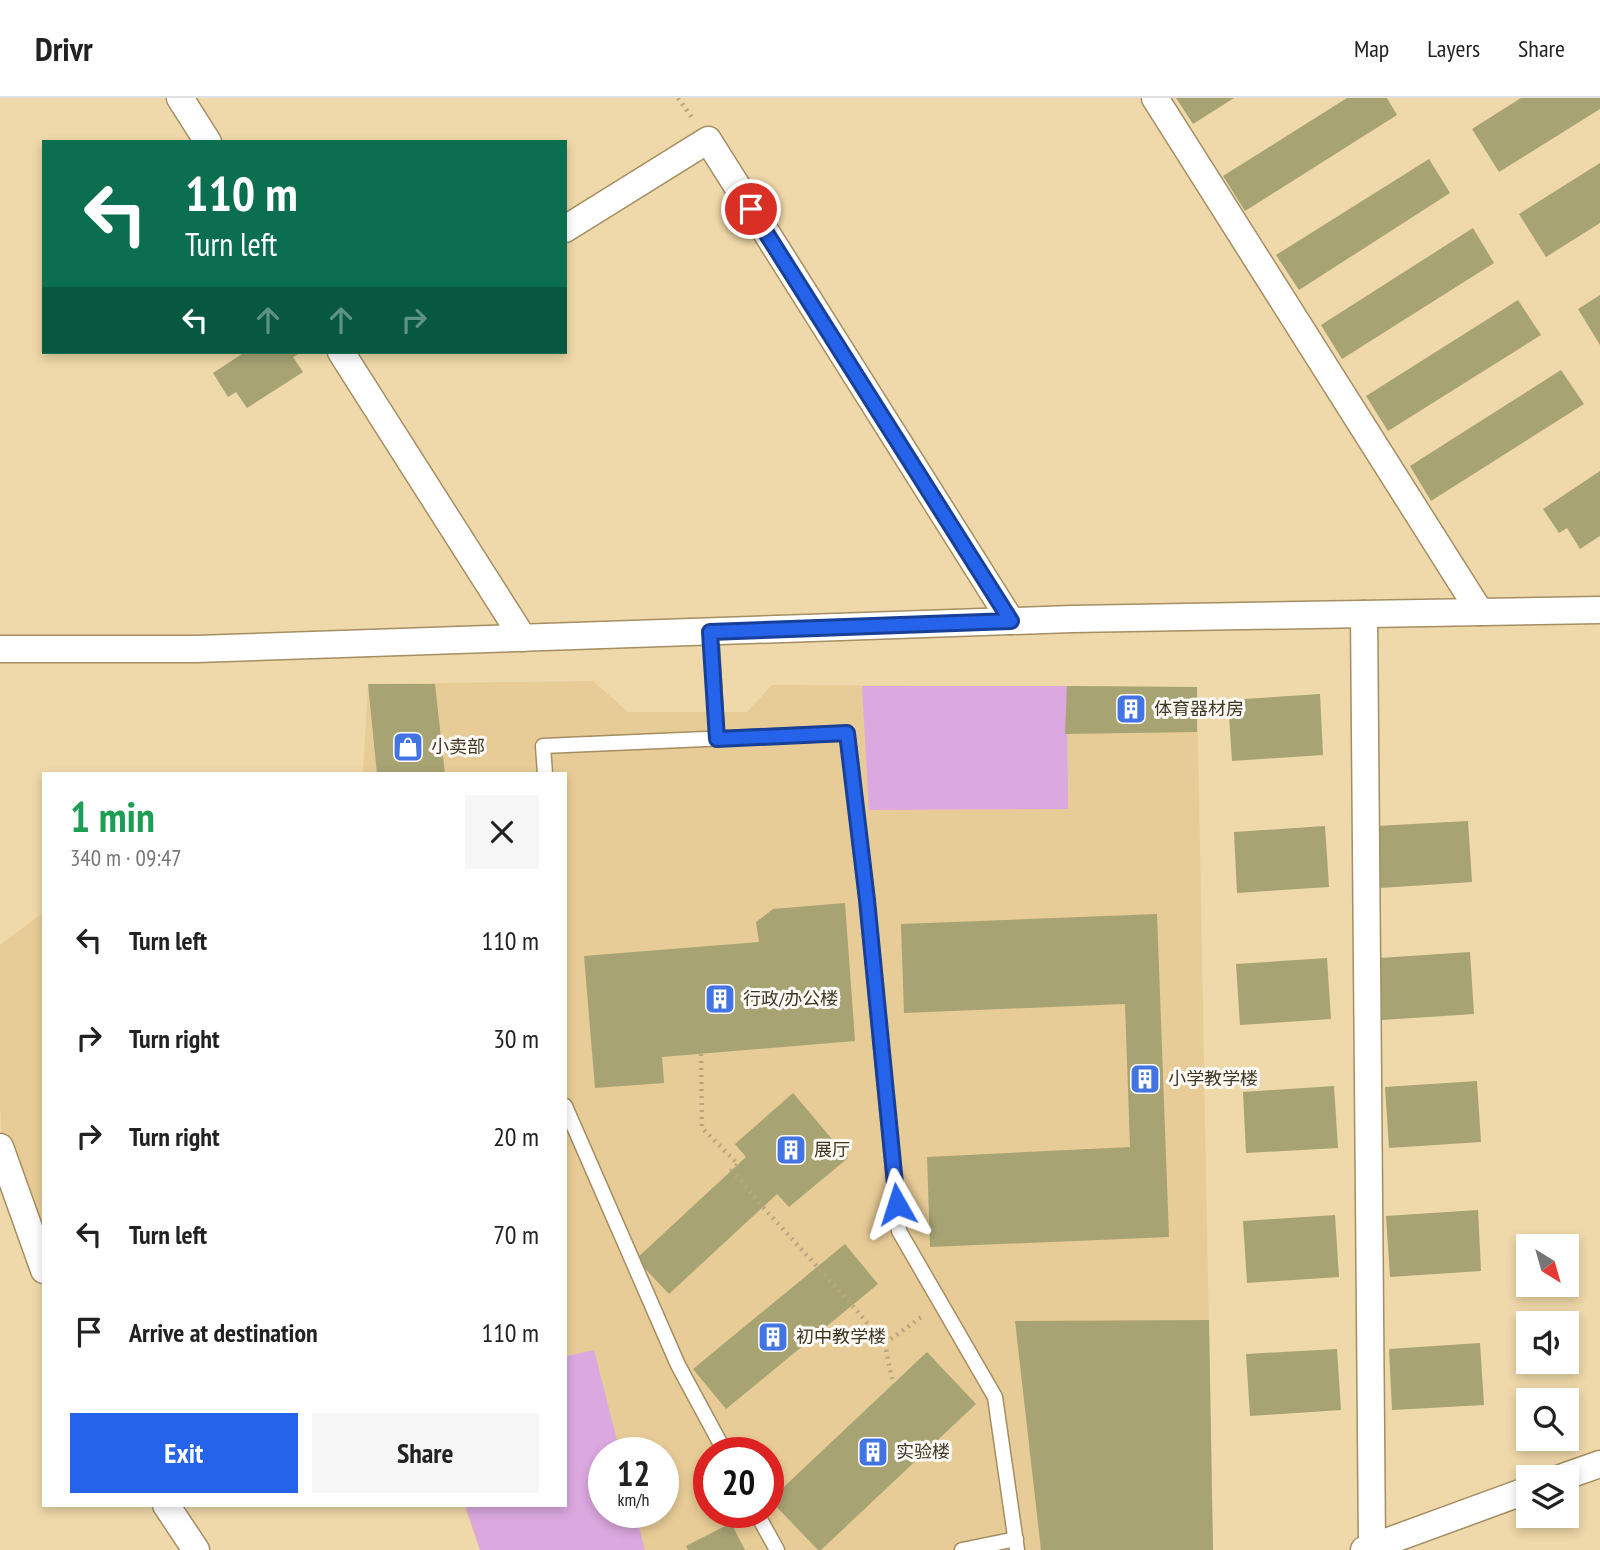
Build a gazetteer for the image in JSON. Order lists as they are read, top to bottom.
{
  "places": {
    "building": [
      "体育器材房",
      "行政/办公楼",
      "小学教学楼",
      "展厅",
      "初中教学楼",
      "实验楼"
    ],
    "shop": ["小卖部"]
  },
  "north": "bottom right",
  "page": {
    "header": "Drivr",
    "nav": ["Map", "Layers", "Share"],
    "turn": ["110 m", "Turn left"],
    "heading": ["1 min", "340 m · 09:47"],
    "list": [
      {
        "name": "Turn left",
        "value": "110 m"
      },
      {
        "name": "Turn right",
        "value": "30 m"
      },
      {
        "name": "Turn right",
        "value": "20 m"
      },
      {
        "name": "Turn left",
        "value": "70 m"
      },
      {
        "name": "Arrive at destination",
        "value": "110 m"
      }
    ],
    "buttons": ["Exit", "Share"],
    "speed": "12 km/h",
    "limit": "20"
  }
}
